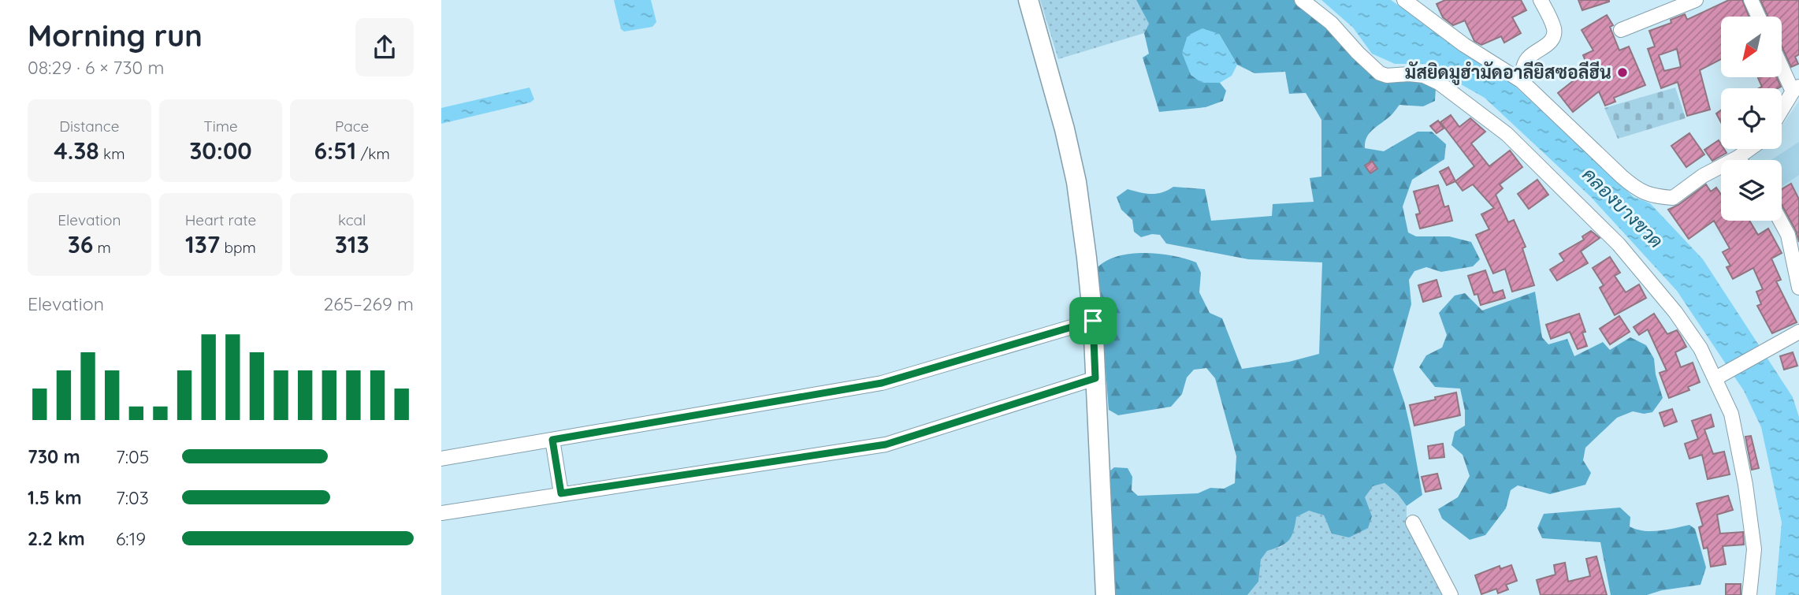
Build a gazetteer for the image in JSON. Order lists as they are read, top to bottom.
{
  "water": ["คลองบางขวด"],
  "places": ["มัสยิดมูฮำมัดอาลียิสซอลีฮีน"],
  "north": "bottom left",
  "page": {
    "heading": ["Morning run", "08:29 · 6 × 730 m"],
    "stats": [
      ["Distance", "4.38 km"],
      ["Time", "30:00"],
      ["Pace", "6:51 /km"],
      ["Elevation", "36 m"],
      ["Heart rate", "137 bpm"],
      ["kcal", "313"]
    ],
    "chart": ["Elevation", "265–269 m"],
    "list": [
      {
        "name": "730 m",
        "note": "7:05"
      },
      {
        "name": "1.5 km",
        "note": "7:03"
      },
      {
        "name": "2.2 km",
        "note": "6:19"
      }
    ]
  }
}
